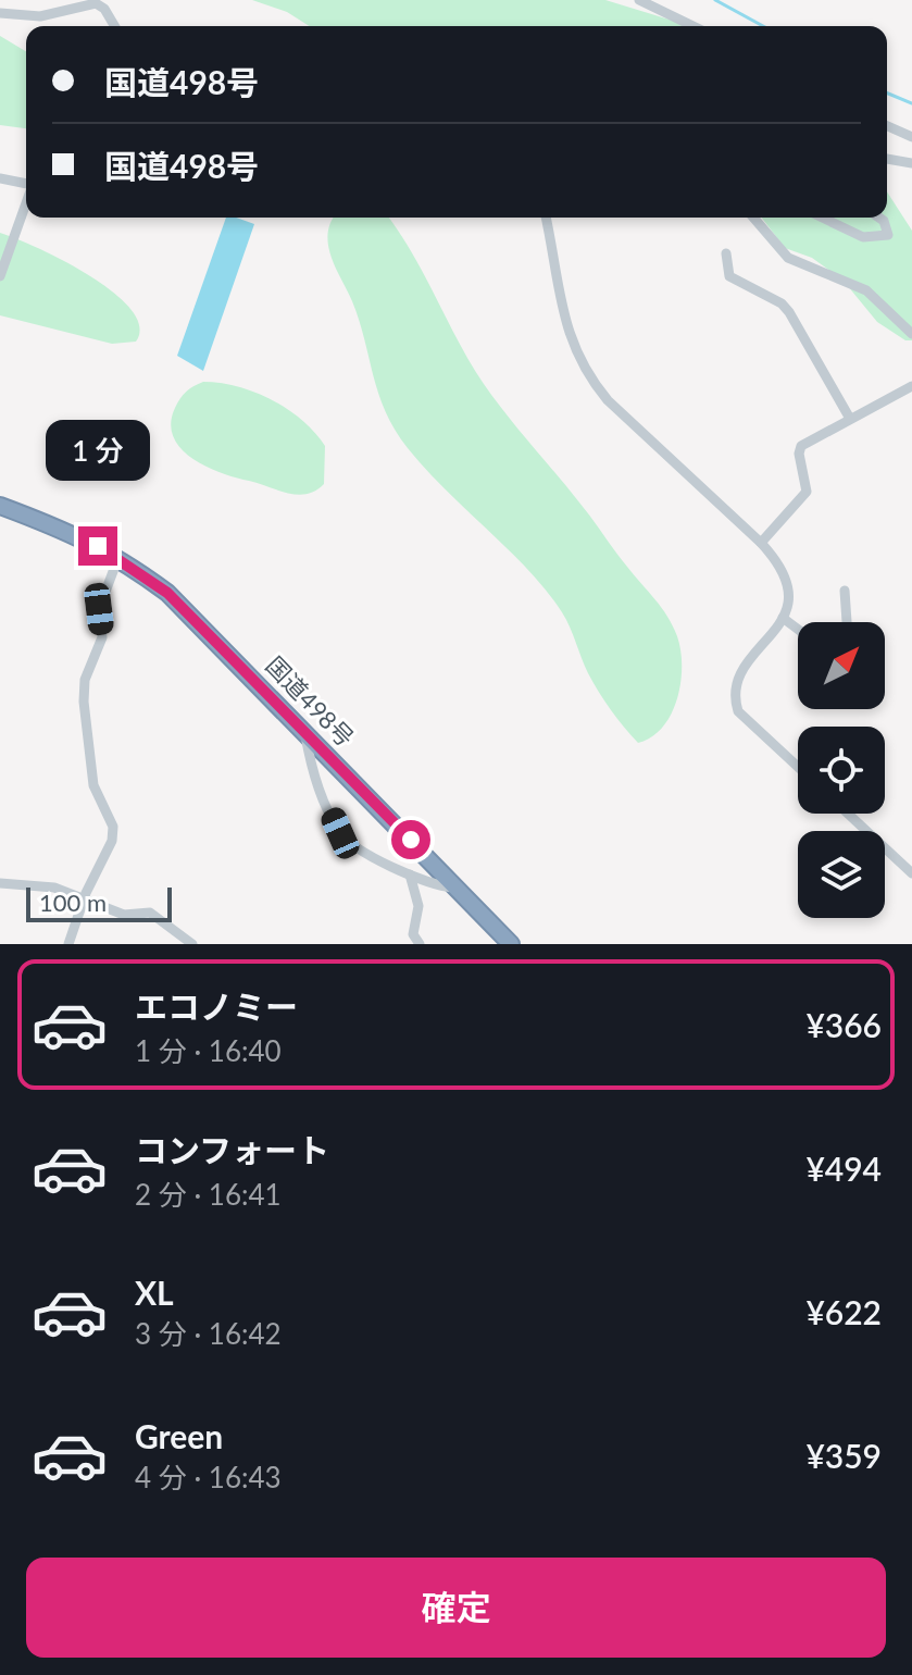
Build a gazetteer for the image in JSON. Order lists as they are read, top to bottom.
{
  "streets": {
    "highway": ["国道498号"]
  },
  "scale_bar": "100 m",
  "north": "top right",
  "page": {
    "banner": ["国道498号", "国道498号"],
    "bubble": "1 分",
    "scale": "100 m",
    "list": [
      {
        "name": "エコノミー",
        "note": "1 分 · 16:40",
        "value": "¥366"
      },
      {
        "name": "コンフォート",
        "note": "2 分 · 16:41",
        "value": "¥494"
      },
      {
        "name": "XL",
        "note": "3 分 · 16:42",
        "value": "¥622"
      },
      {
        "name": "Green",
        "note": "4 分 · 16:43",
        "value": "¥359"
      }
    ],
    "buttons": "確定"
  }
}
